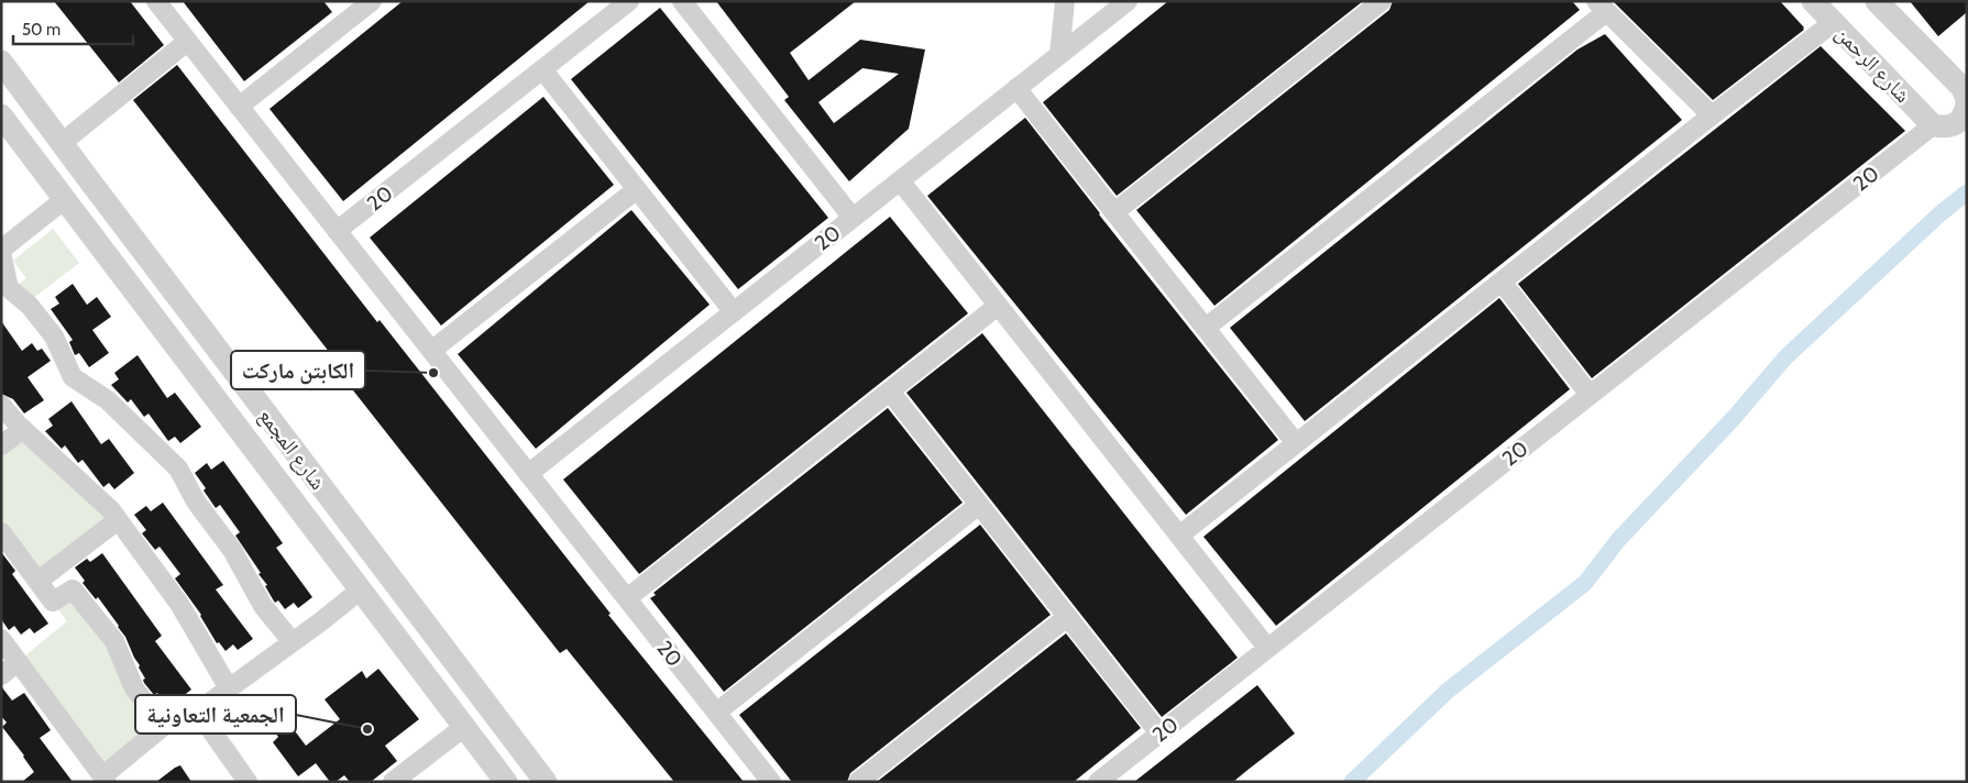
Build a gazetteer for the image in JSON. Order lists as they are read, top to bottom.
{
  "streets": {
    "street": ["شارع الرحمن", "20", "شارع المجمع"]
  },
  "crossings": [
    ["شارع الرحمن", "20"]
  ],
  "places": ["الكابتن ماركت", "الجمعية التعاونية"],
  "scale_bar": "50 m"
}
